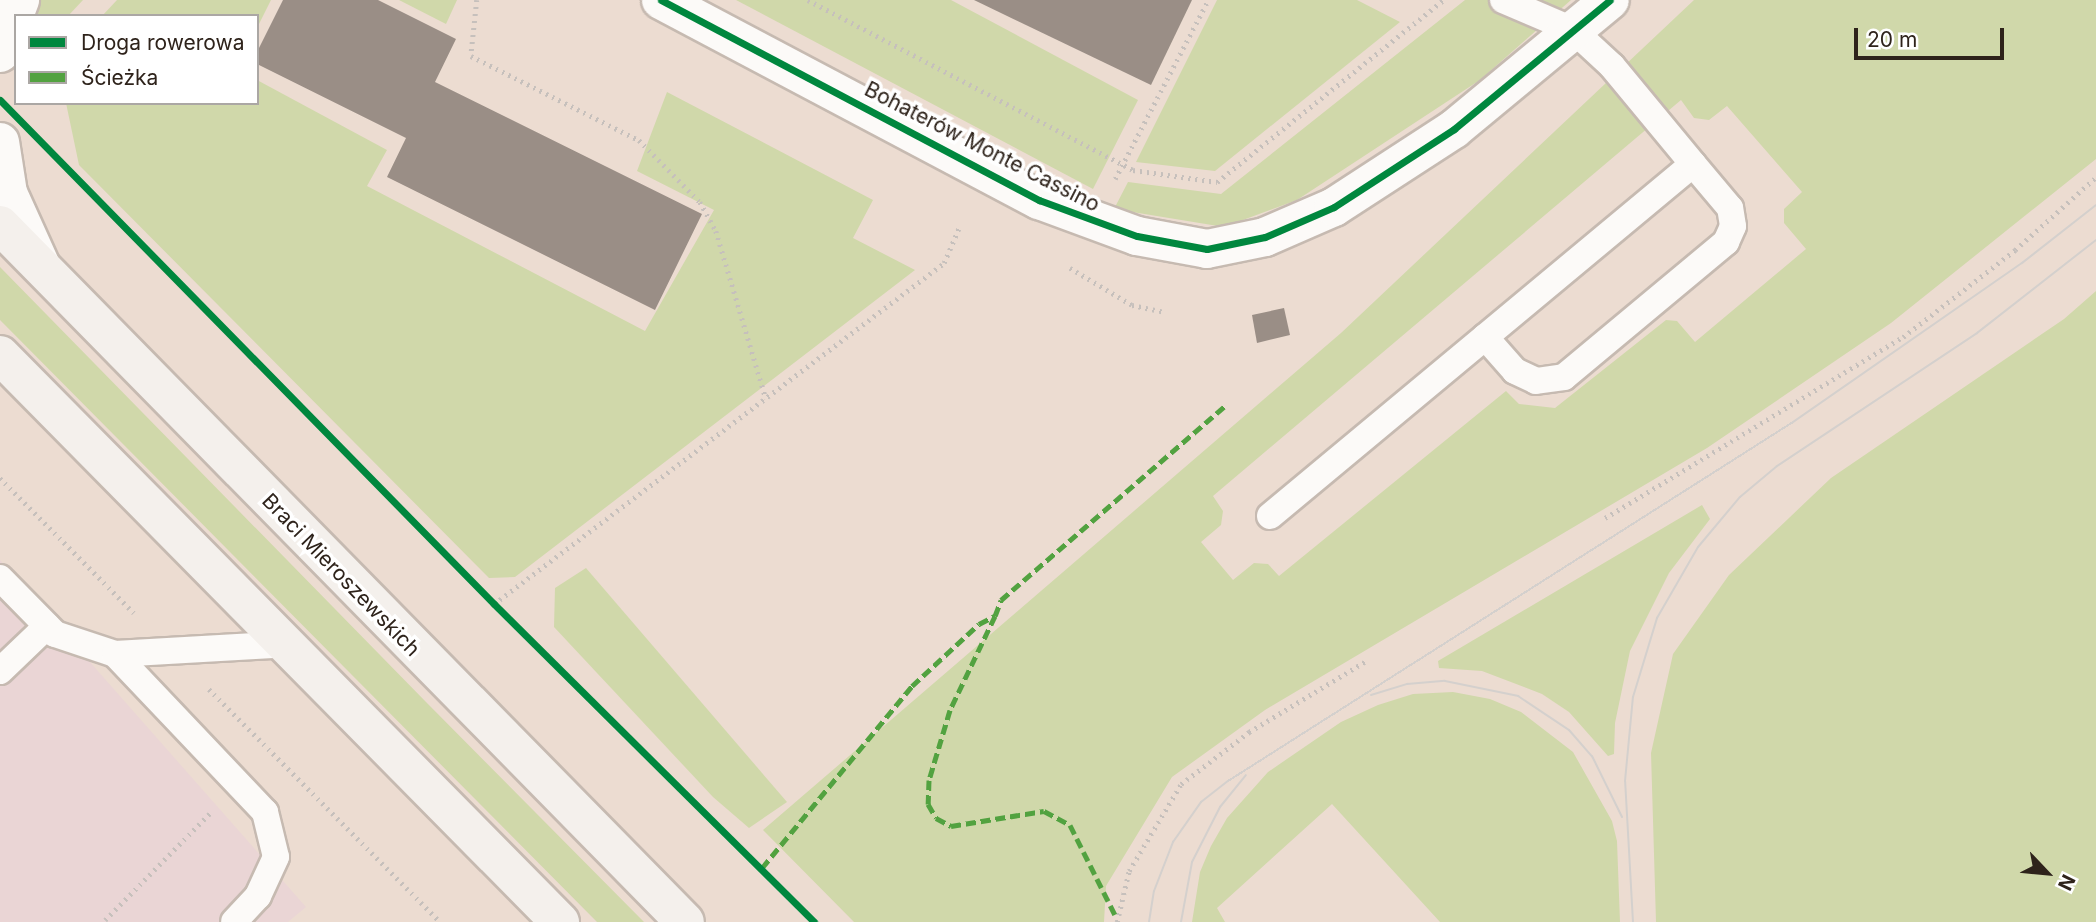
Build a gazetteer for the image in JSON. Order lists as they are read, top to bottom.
{
  "streets": {
    "main road": ["Braci Mieroszewskich"],
    "street": ["Bohaterów Monte Cassino"]
  },
  "legend": ["Droga rowerowa", "Ścieżka"],
  "scale_bar": "20 m",
  "north": "bottom right"
}
